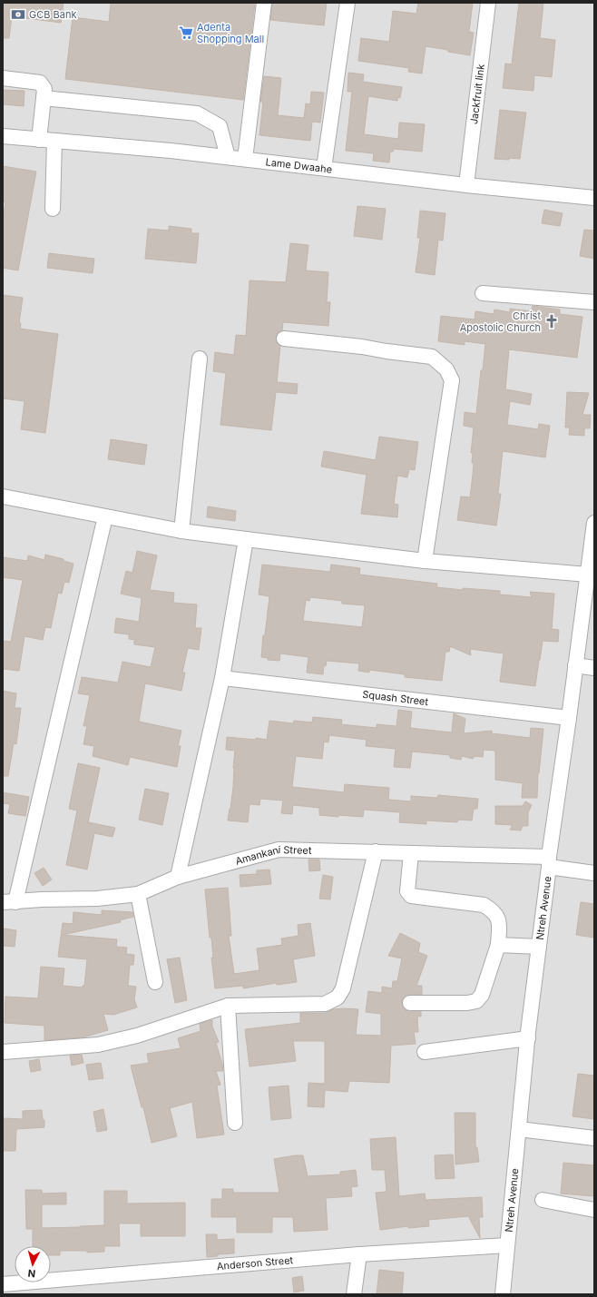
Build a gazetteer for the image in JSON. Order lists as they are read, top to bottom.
{
  "streets": {
    "street": [
      "Jackfruit link",
      "Lame Dwaahe",
      "Squash Street",
      "Amankani Street",
      "Ntreh Avenue",
      "Anderson Street"
    ]
  },
  "crossings": [
    ["Jackfruit link", "Lame Dwaahe"],
    ["Squash Street", "Ntreh Avenue"],
    ["Amankani Street", "Ntreh Avenue"],
    ["Ntreh Avenue", "Anderson Street"]
  ],
  "places": {
    "bank": ["GCB Bank"],
    "supermarket": ["Adenta Shopping Mall"],
    "church": ["Christ Apostolic Church"]
  },
  "north": "bottom"
}
